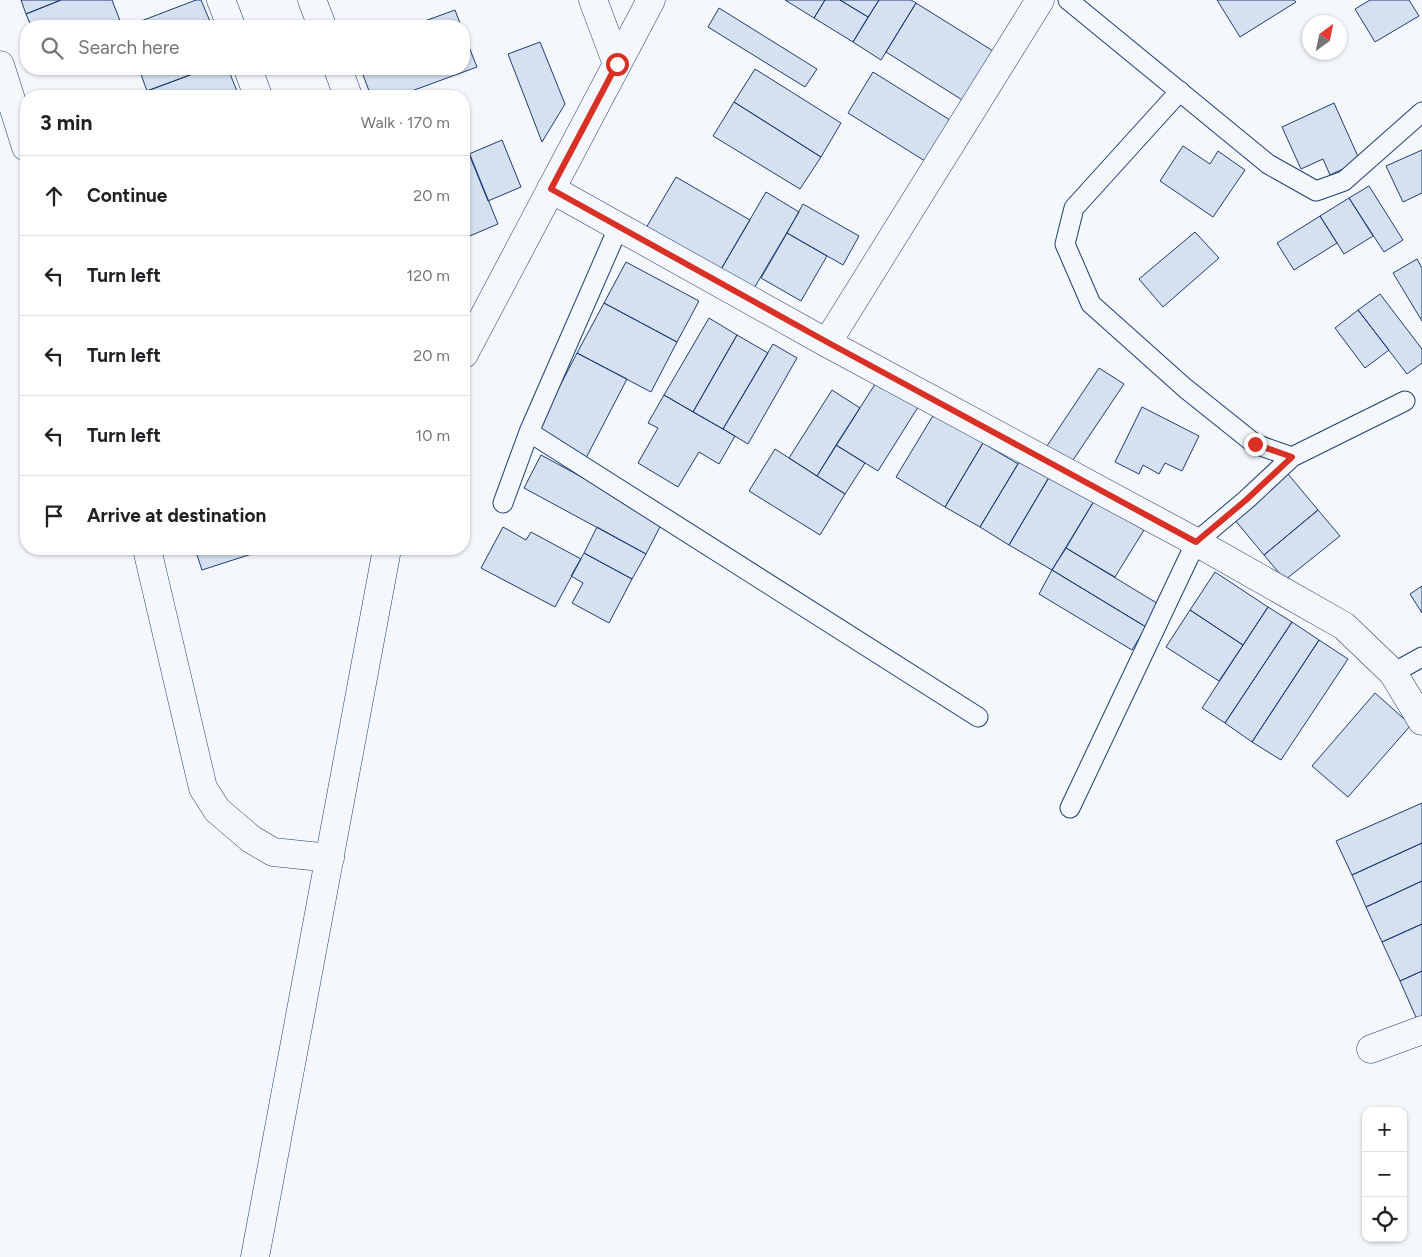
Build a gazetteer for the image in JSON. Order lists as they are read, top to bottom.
{
  "north": "top right",
  "page": {
    "search": "Search here",
    "heading": ["3 min", "Walk · 170 m"],
    "list": [
      ["Continue", "20 m"],
      ["Turn left", "120 m"],
      ["Turn left", "20 m"],
      ["Turn left", "10 m"],
      "Arrive at destination"
    ],
    "map_buttons": ["+", "−"]
  }
}
